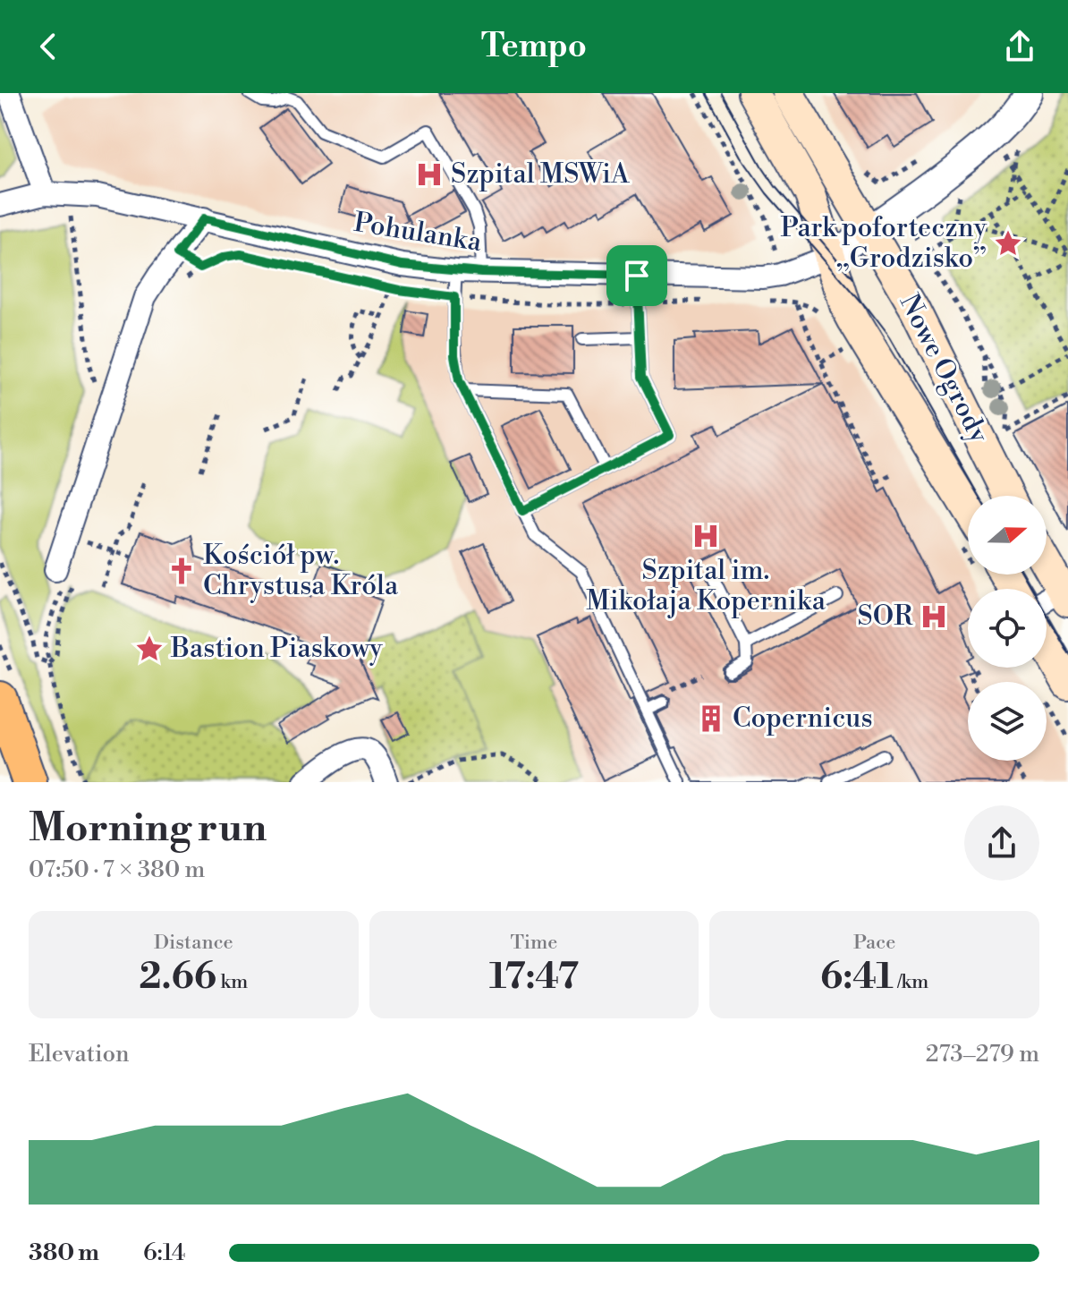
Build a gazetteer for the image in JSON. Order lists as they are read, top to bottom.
{
  "streets": {
    "main road": ["Nowe Ogrody"],
    "street": ["Pohulanka"]
  },
  "crossings": [
    ["Pohulanka", "Nowe Ogrody"]
  ],
  "places": {
    "hospital": ["Szpital MSWiA", "Szpital im. Mikołaja Kopernika", "SOR"],
    "place": ["Park poforteczny „Grodzisko”", "Bastion Piaskowy"],
    "church": ["Kościół pw. Chrystusa Króla"],
    "building": ["Copernicus"]
  },
  "north": "right",
  "page": {
    "header": "Tempo",
    "heading": ["Morning run", "07:50 · 7 × 380 m"],
    "stats": [
      ["Distance", "2.66 km"],
      ["Time", "17:47"],
      ["Pace", "6:41 /km"]
    ],
    "chart": ["Elevation", "273–279 m"],
    "list": [
      {
        "name": "380 m",
        "note": "6:14"
      }
    ]
  }
}
